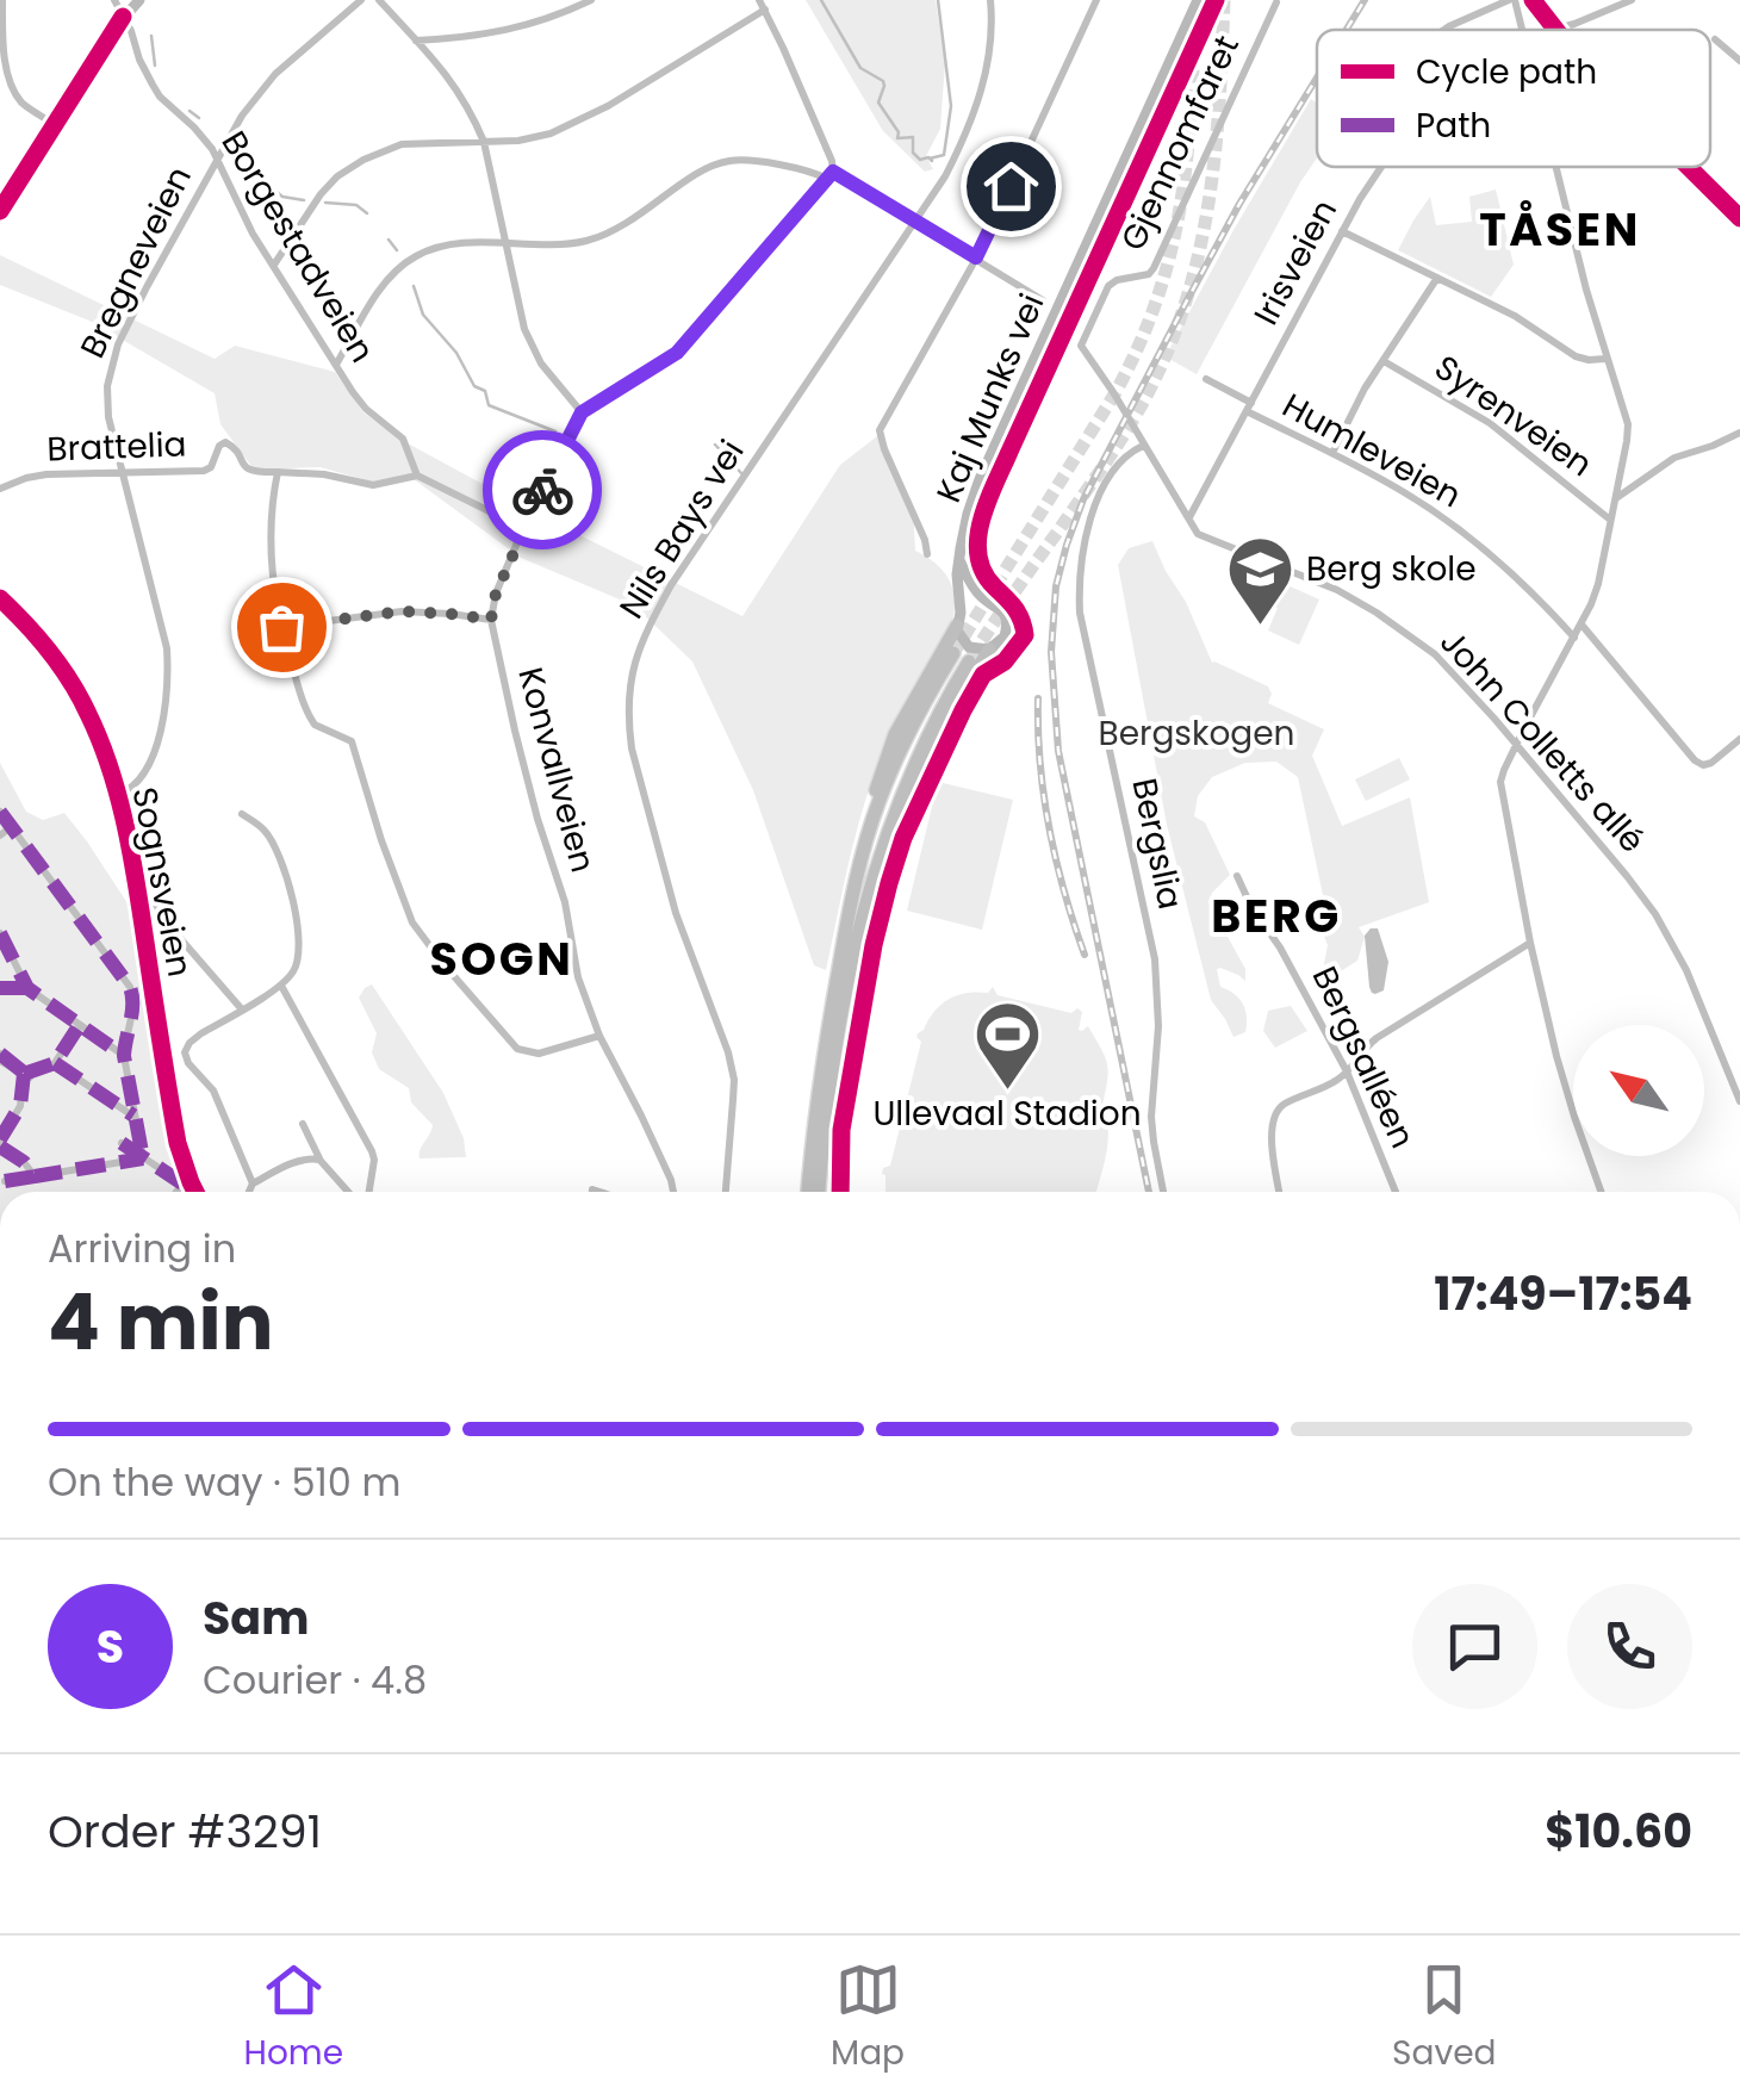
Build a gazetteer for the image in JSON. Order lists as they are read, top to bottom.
{
  "streets": {
    "main road": ["Kaj Munks vei", "Sognsveien"],
    "street": [
      "Gjennomfaret",
      "Borgestadveien",
      "Bregneveien",
      "Irisveien",
      "Syrenveien",
      "Brattelia",
      "Humleveien",
      "Nils Bays vei",
      "John Colletts allé",
      "Konvallveien",
      "Bergslia",
      "Bergsalléen"
    ]
  },
  "crossings": [
    ["Gjennomfaret", "John Colletts allé"],
    ["Borgestadveien", "Bregneveien"],
    ["Bregneveien", "Brattelia"],
    ["Bregneveien", "Sognsveien"],
    ["Irisveien", "Humleveien"],
    ["Irisveien", "John Colletts allé"],
    ["Syrenveien", "Humleveien"],
    ["John Colletts allé", "Bergslia"]
  ],
  "districts": ["TÅSEN", "BERG", "SOGN"],
  "parks": ["Bergskogen"],
  "places": {
    "school or university": ["Berg skole"],
    "sports": ["Ullevaal Stadion"]
  },
  "legend": ["Cycle path", "Path"],
  "north": "top left",
  "page": {
    "heading": ["4 min", "Arriving in", "17:49–17:54"],
    "panel": [
      "Sam",
      "Courier · 4.8",
      "Order #3291",
      "$10.60"
    ],
    "bar": "On the way · 510 m",
    "round": "S",
    "tabs": ["Home", "Map", "Saved"]
  }
}
